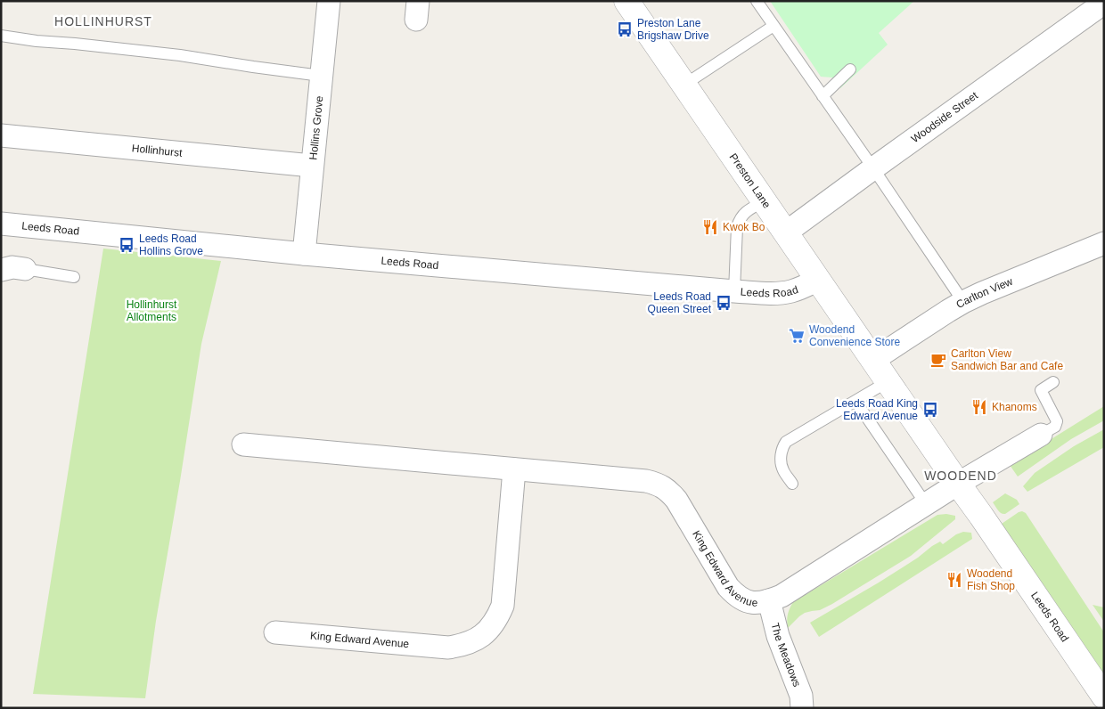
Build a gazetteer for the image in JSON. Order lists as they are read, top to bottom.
{
  "streets": {
    "street": [
      "Woodside Street",
      "Hollins Grove",
      "Hollinhurst",
      "Preston Lane",
      "Leeds Road",
      "Carlton View",
      "King Edward Avenue",
      "The Meadows"
    ]
  },
  "crossings": [
    ["Woodside Street", "Preston Lane"],
    ["Hollins Grove", "Hollinhurst"],
    ["Hollins Grove", "Leeds Road"],
    ["Preston Lane", "Leeds Road"],
    ["Preston Lane", "Carlton View"],
    ["Leeds Road", "Carlton View"],
    ["Leeds Road", "King Edward Avenue"],
    ["King Edward Avenue", "The Meadows"]
  ],
  "districts": ["HOLLINHURST", "WOODEND"],
  "parks": ["Hollinhurst Allotments"],
  "places": {
    "bus stop": [
      "Preston Lane Brigshaw Drive",
      "Leeds Road Hollins Grove",
      "Leeds Road Queen Street",
      "Leeds Road King Edward Avenue"
    ],
    "restaurant": ["Kwok Bo", "Khanoms", "Woodend Fish Shop"],
    "supermarket": ["Woodend Convenience Store"],
    "cafe": ["Carlton View Sandwich Bar and Cafe"]
  }
}
